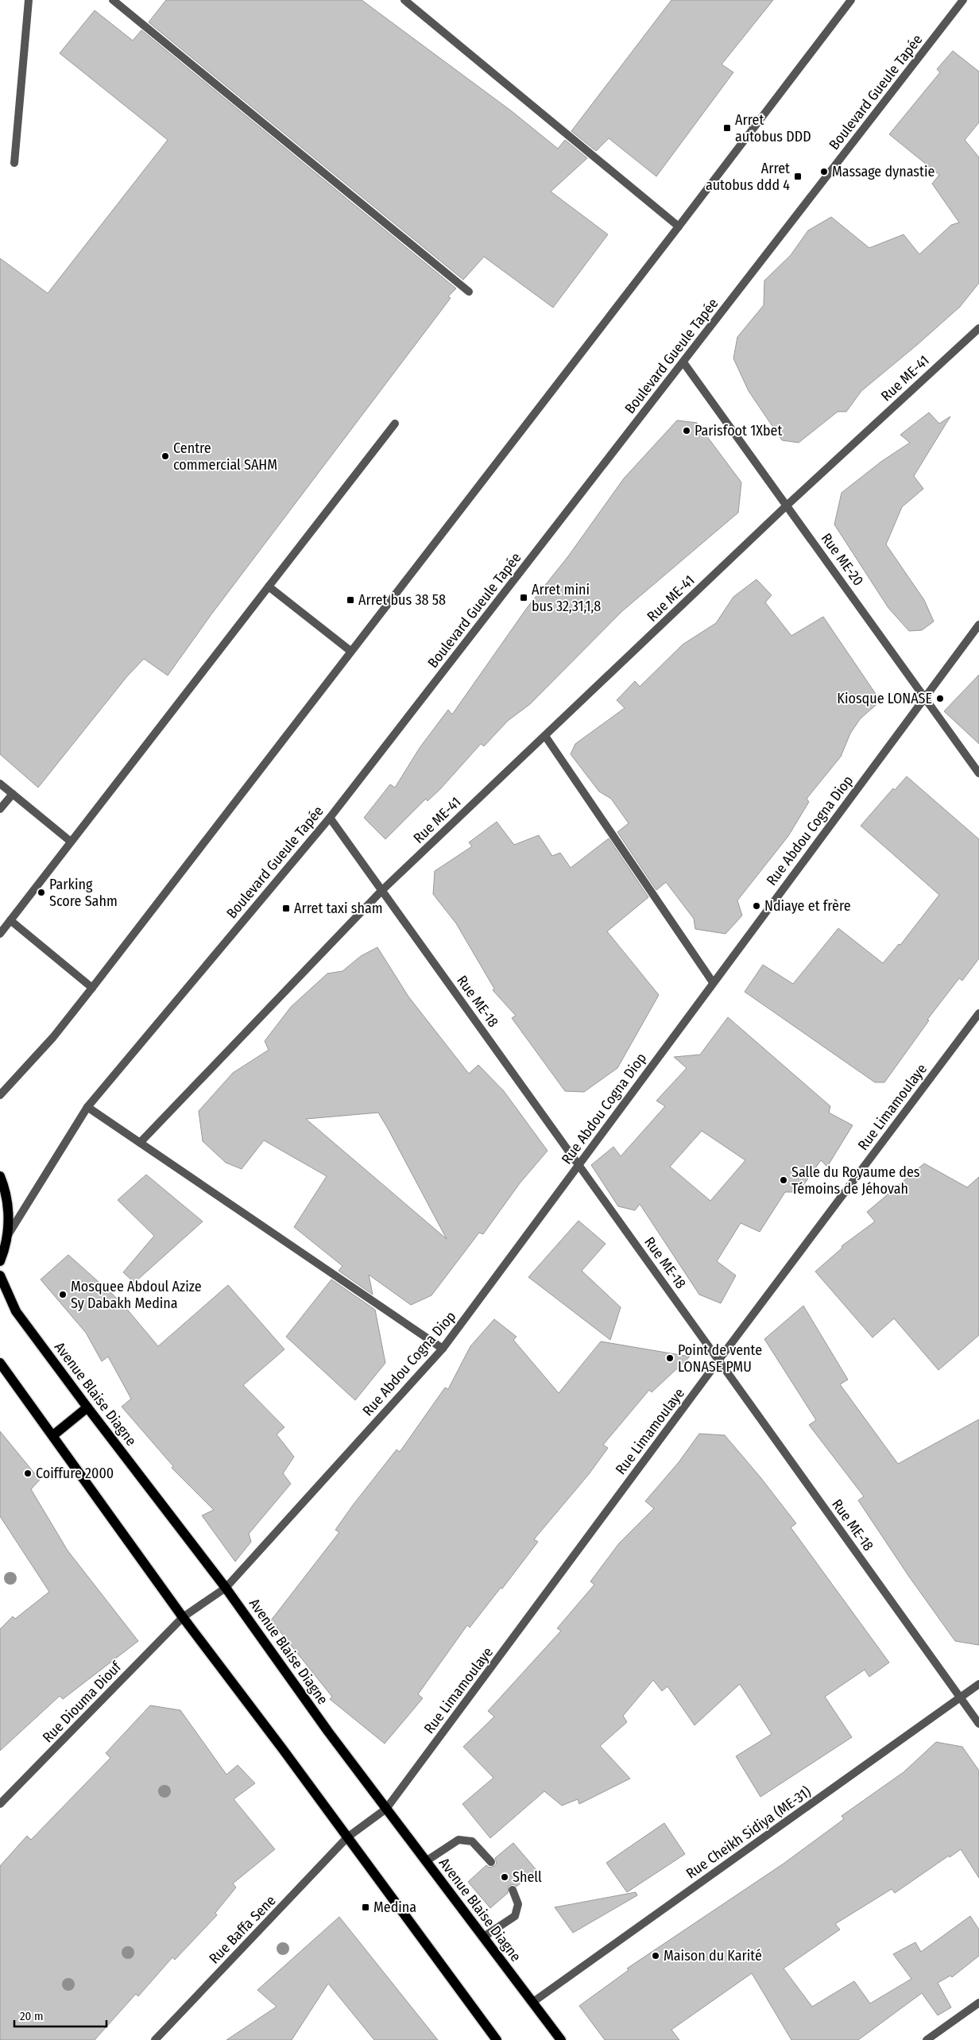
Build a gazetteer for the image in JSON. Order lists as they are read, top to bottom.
{
  "streets": {
    "main road": ["Avenue Blaise Diagne"],
    "street": [
      "Boulevard Gueule Tapée",
      "Rue ME-41",
      "Rue ME-20",
      "Rue Abdou Cogna Diop",
      "Rue ME-18",
      "Rue Limamoulaye",
      "Rue Diouma Diouf",
      "Rue Cheikh Sidiya (ME-31)",
      "Rue Baffa Sene"
    ]
  },
  "crossings": [
    ["Boulevard Gueule Tapée", "Rue ME-20"],
    ["Boulevard Gueule Tapée", "Rue ME-18"],
    ["Rue ME-41", "Rue ME-20"],
    ["Rue ME-41", "Rue ME-18"],
    ["Rue ME-20", "Rue Abdou Cogna Diop"],
    ["Rue Abdou Cogna Diop", "Rue ME-18"],
    ["Rue Abdou Cogna Diop", "Avenue Blaise Diagne"],
    ["Rue Abdou Cogna Diop", "Rue Diouma Diouf"],
    ["Rue ME-18", "Rue Limamoulaye"],
    ["Rue ME-18", "Rue Cheikh Sidiya (ME-31)"],
    ["Rue Limamoulaye", "Avenue Blaise Diagne"],
    ["Rue Limamoulaye", "Rue Baffa Sene"],
    ["Avenue Blaise Diagne", "Rue Cheikh Sidiya (ME-31)"]
  ],
  "places": {
    "transit": [
      "Arret autobus DDD",
      "Arret autobus ddd 4",
      "Arret mini bus 32,31,1,8",
      "Arret bus 38 58",
      "Arret taxi sham",
      "Medina"
    ],
    "other": [
      "Massage dynastie",
      "Parisfoot 1Xbet",
      "Centre commercial SAHM",
      "Kiosque LONASE",
      "Parking Score Sahm",
      "Ndiaye et frère",
      "Salle du Royaume des Témoins de Jéhovah",
      "Mosquee Abdoul Azize Sy Dabakh Medina",
      "Point de vente LONASE PMU",
      "Coiffure 2000",
      "Shell",
      "Maison du Karité"
    ]
  },
  "scale_bar": "20 m"
}
